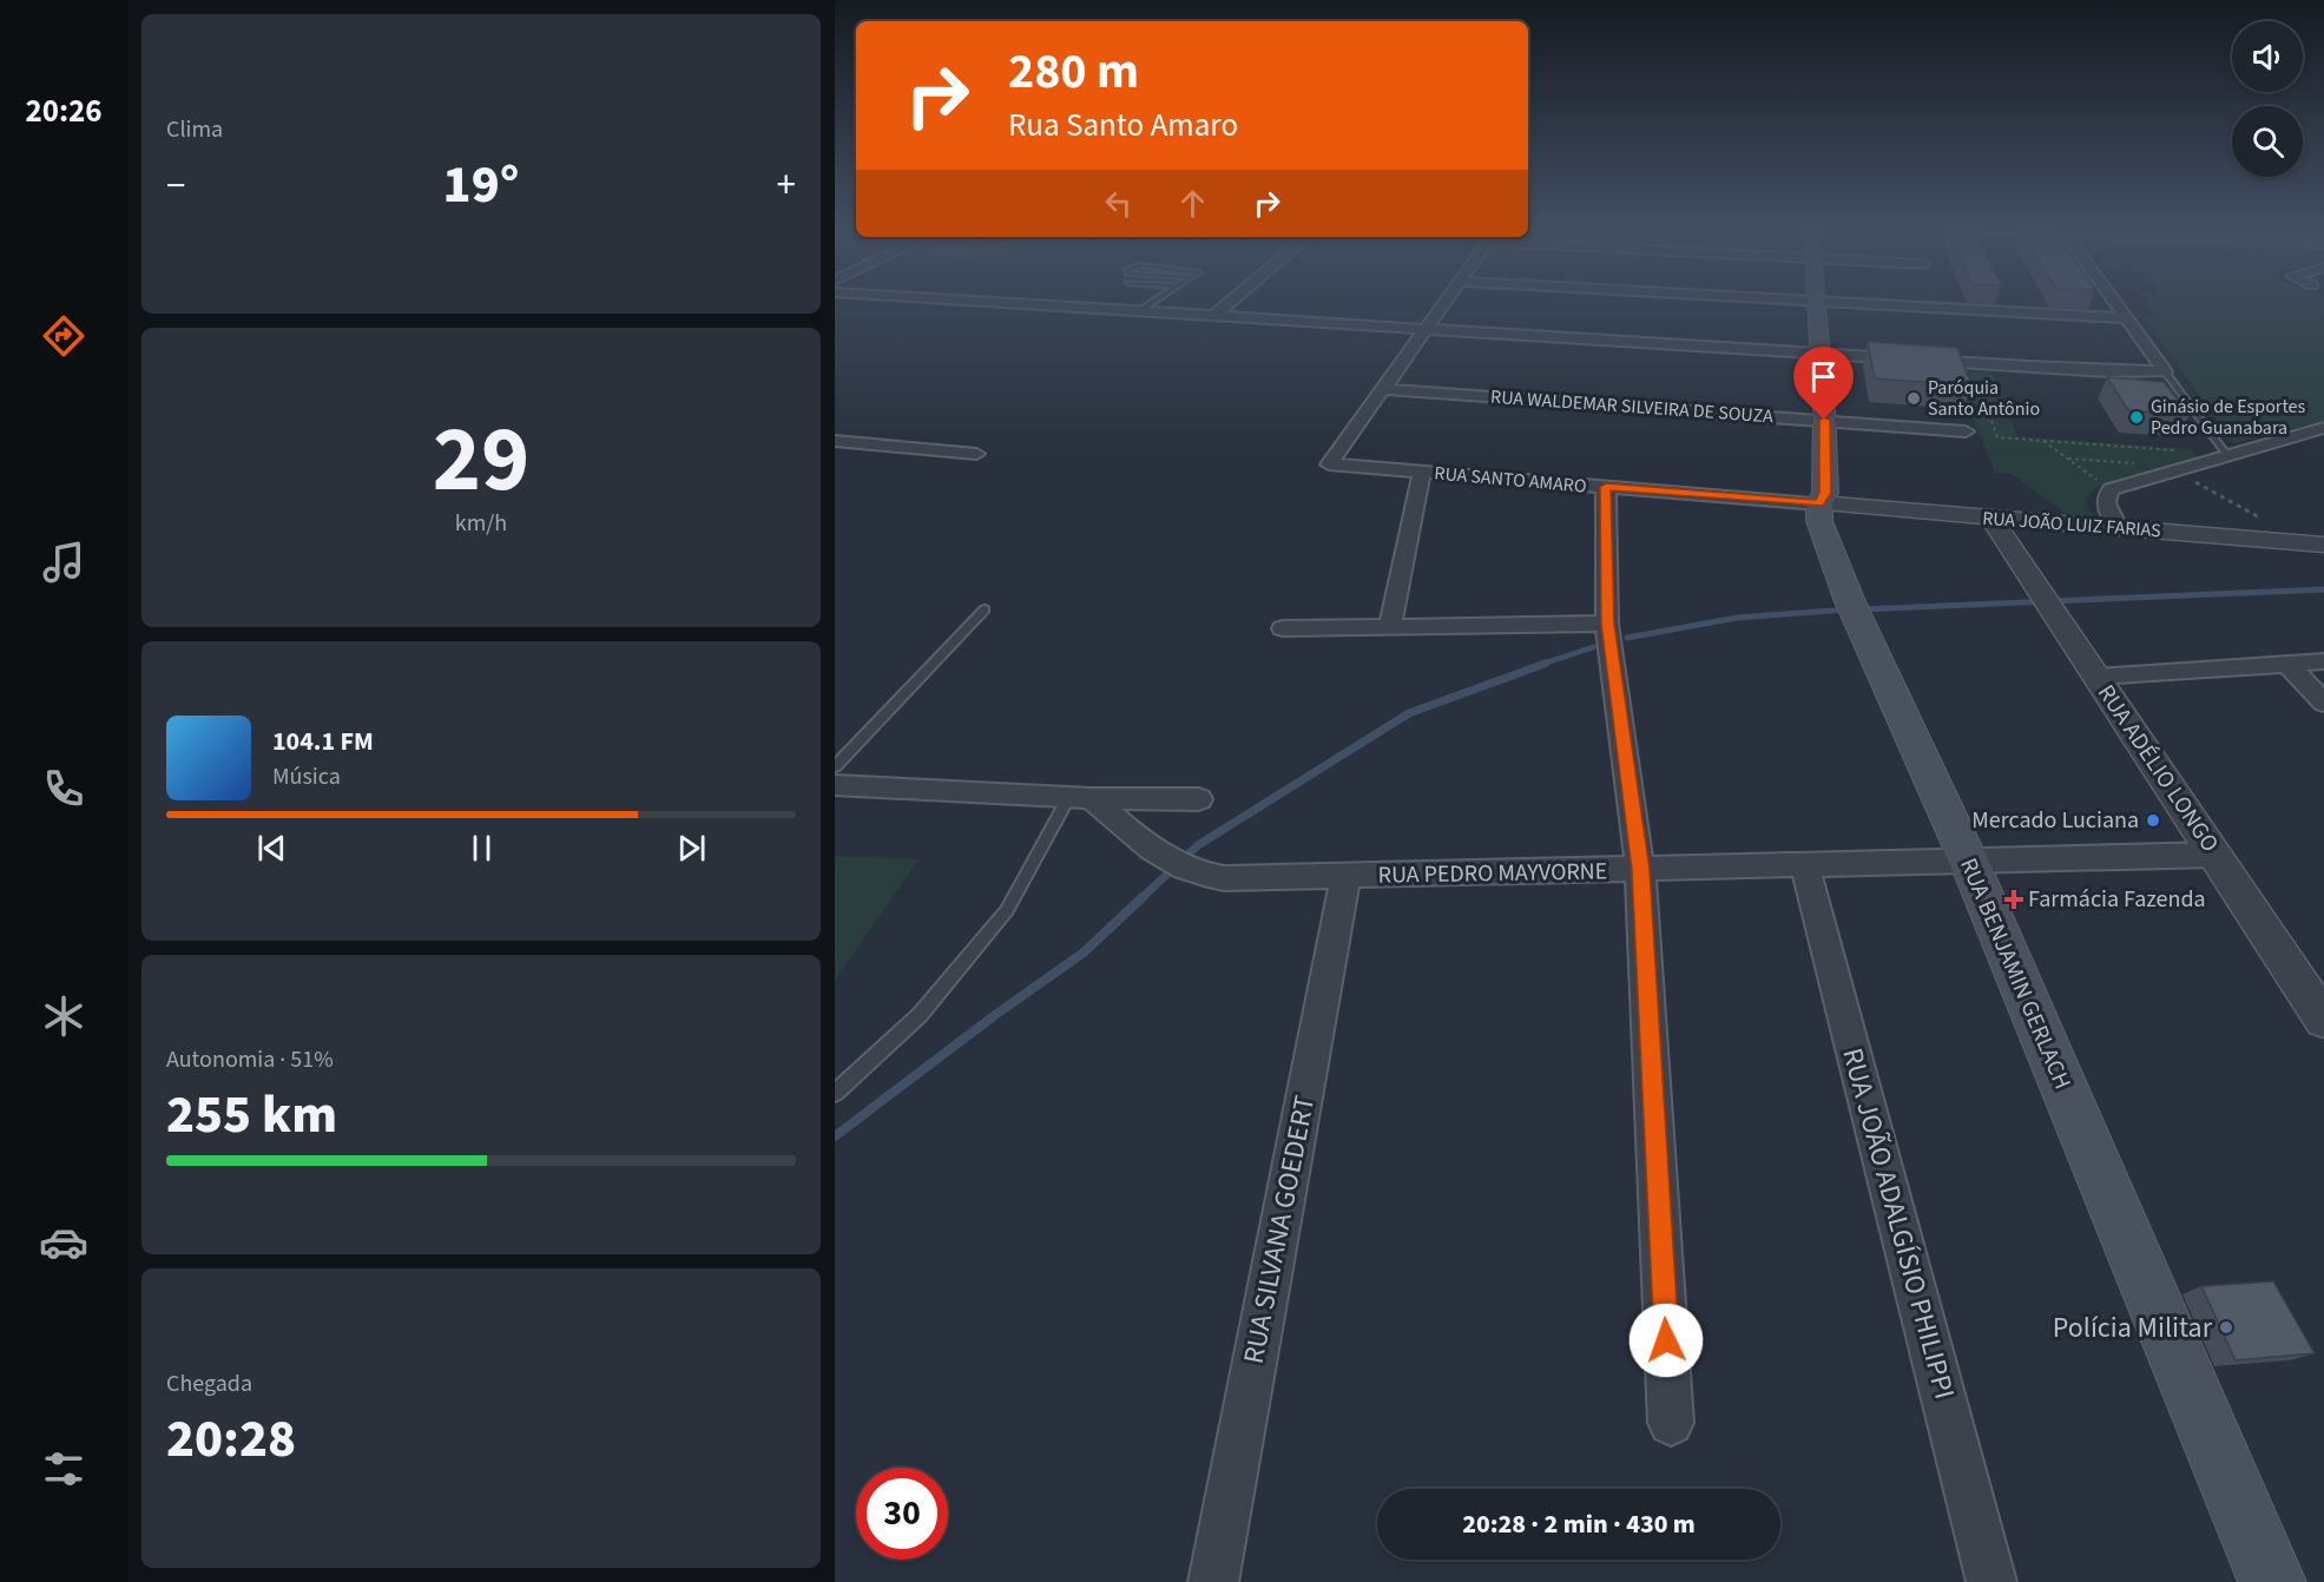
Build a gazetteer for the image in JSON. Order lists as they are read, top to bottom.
{
  "streets": {
    "main road": ["RUA BENJAMIN GERLACH"],
    "street": [
      "RUA WALDEMAR SILVEIRA DE SOUZA",
      "RUA SANTO AMARO",
      "RUA JOÃO LUIZ FARIAS",
      "RUA ADÉLIO LONGO",
      "RUA PEDRO MAYVORNE",
      "RUA JOÃO ADALGÍSIO PHILIPPI",
      "RUA SILVANA GOEDERT"
    ]
  },
  "crossings": [
    ["RUA WALDEMAR SILVEIRA DE SOUZA", "RUA SANTO AMARO"],
    ["RUA WALDEMAR SILVEIRA DE SOUZA", "RUA BENJAMIN GERLACH"],
    ["RUA SANTO AMARO", "RUA JOÃO LUIZ FARIAS"],
    ["RUA SANTO AMARO", "RUA BENJAMIN GERLACH"],
    ["RUA JOÃO LUIZ FARIAS", "RUA ADÉLIO LONGO"],
    ["RUA JOÃO LUIZ FARIAS", "RUA BENJAMIN GERLACH"],
    ["RUA ADÉLIO LONGO", "RUA PEDRO MAYVORNE"],
    ["RUA PEDRO MAYVORNE", "RUA BENJAMIN GERLACH"],
    ["RUA PEDRO MAYVORNE", "RUA JOÃO ADALGÍSIO PHILIPPI"],
    ["RUA PEDRO MAYVORNE", "RUA SILVANA GOEDERT"]
  ],
  "places": {
    "other": [
      "Paróquia Santo Antônio",
      "Ginásio de Esportes Pedro Guanabara",
      "Mercado Luciana",
      "Polícia Militar"
    ],
    "health": ["Farmácia Fazenda"]
  },
  "page": {
    "tabs": "20:26",
    "tile": [
      "Clima",
      ["29", "km/h"],
      ["Autonomia · 51%", "255 km"],
      ["Chegada", "20:28"]
    ],
    "turn": ["280 m", "Rua Santo Amaro"],
    "heat": ["−", "19°", "+"],
    "song": ["104.1 FM", "Música"],
    "limit": "30",
    "trip": "20:28 · 2 min · 430 m"
  }
}
